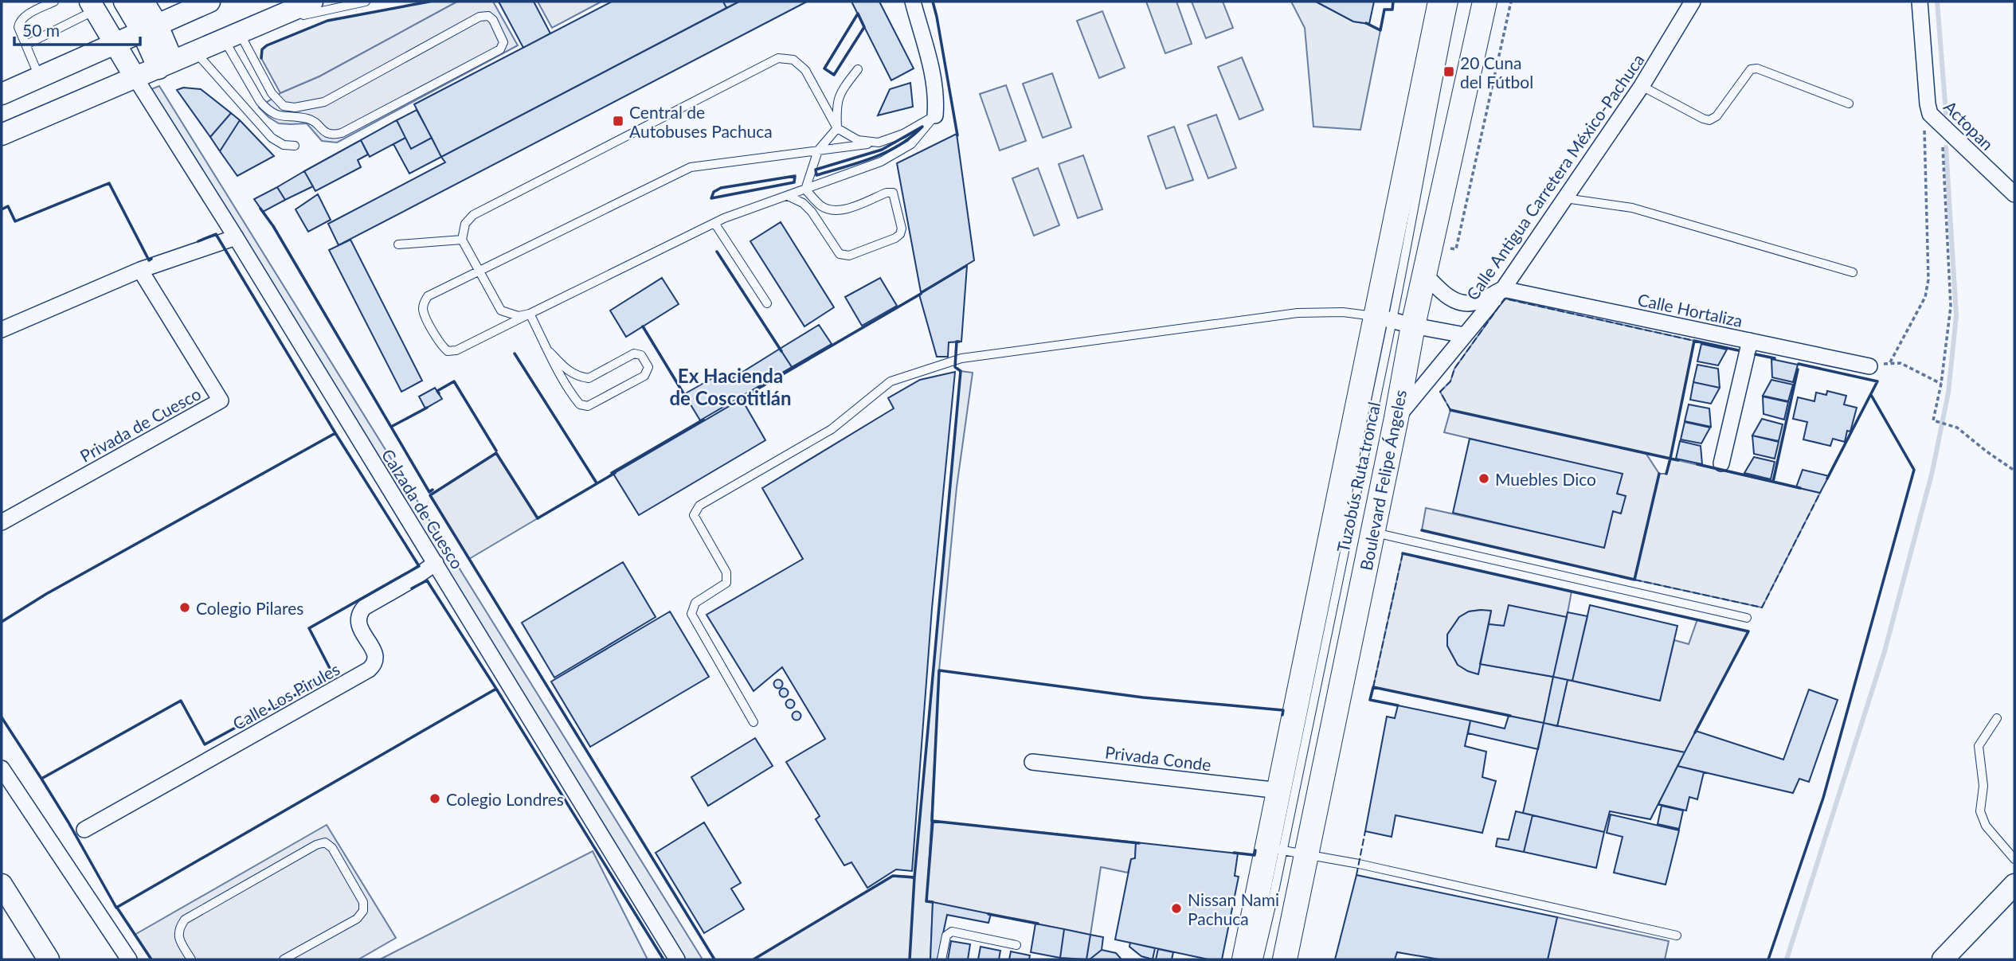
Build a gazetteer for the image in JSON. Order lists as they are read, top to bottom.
{
  "streets": {
    "main road": ["Boulevard Felipe Ángeles"],
    "street": [
      "Actopan",
      "Calle Antigua Carretera México-Pachuca",
      "Calle Hortaliza",
      "Privada de Cuesco",
      "Calzada de Cuesco",
      "Calle Los Pirules",
      "Privada Conde"
    ],
    "lane": ["Tuzobús Ruta troncal"]
  },
  "crossings": [
    ["Calle Antigua Carretera México-Pachuca", "Calle Hortaliza"],
    ["Calle Antigua Carretera México-Pachuca", "Boulevard Felipe Ángeles"],
    ["Tuzobús Ruta troncal", "Boulevard Felipe Ángeles"],
    ["Boulevard Felipe Ángeles", "Privada Conde"],
    ["Calzada de Cuesco", "Calle Los Pirules"]
  ],
  "districts": ["Ex Hacienda de Coscotitlán"],
  "places": {
    "transit": ["20 Cuna del Fútbol", "Central de Autobuses Pachuca"],
    "other": [
      "Muebles Dico",
      "Colegio Pilares",
      "Colegio Londres",
      "Nissan Nami Pachuca"
    ]
  },
  "scale_bar": "50 m"
}
